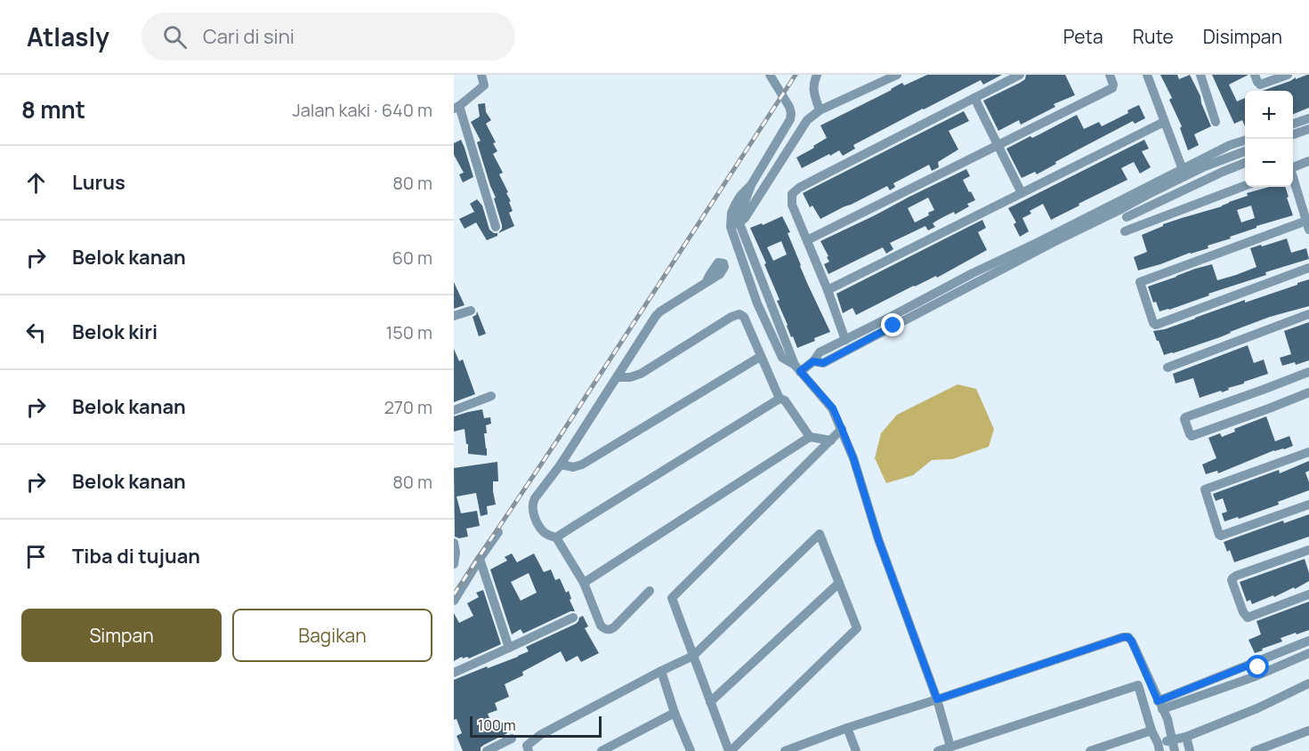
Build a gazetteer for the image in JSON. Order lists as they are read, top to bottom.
{
  "scale_bar": "100 m",
  "page": {
    "header": "Atlasly",
    "search": "Cari di sini",
    "nav": ["Peta", "Rute", "Disimpan"],
    "heading": ["8 mnt", "Jalan kaki · 640 m"],
    "map_buttons": ["+", "−"],
    "list": [
      ["Lurus", "80 m"],
      ["Belok kanan", "60 m"],
      ["Belok kiri", "150 m"],
      ["Belok kanan", "270 m"],
      ["Belok kanan", "80 m"],
      "Tiba di tujuan"
    ],
    "buttons": ["Simpan", "Bagikan"],
    "scale": "100 m"
  }
}
